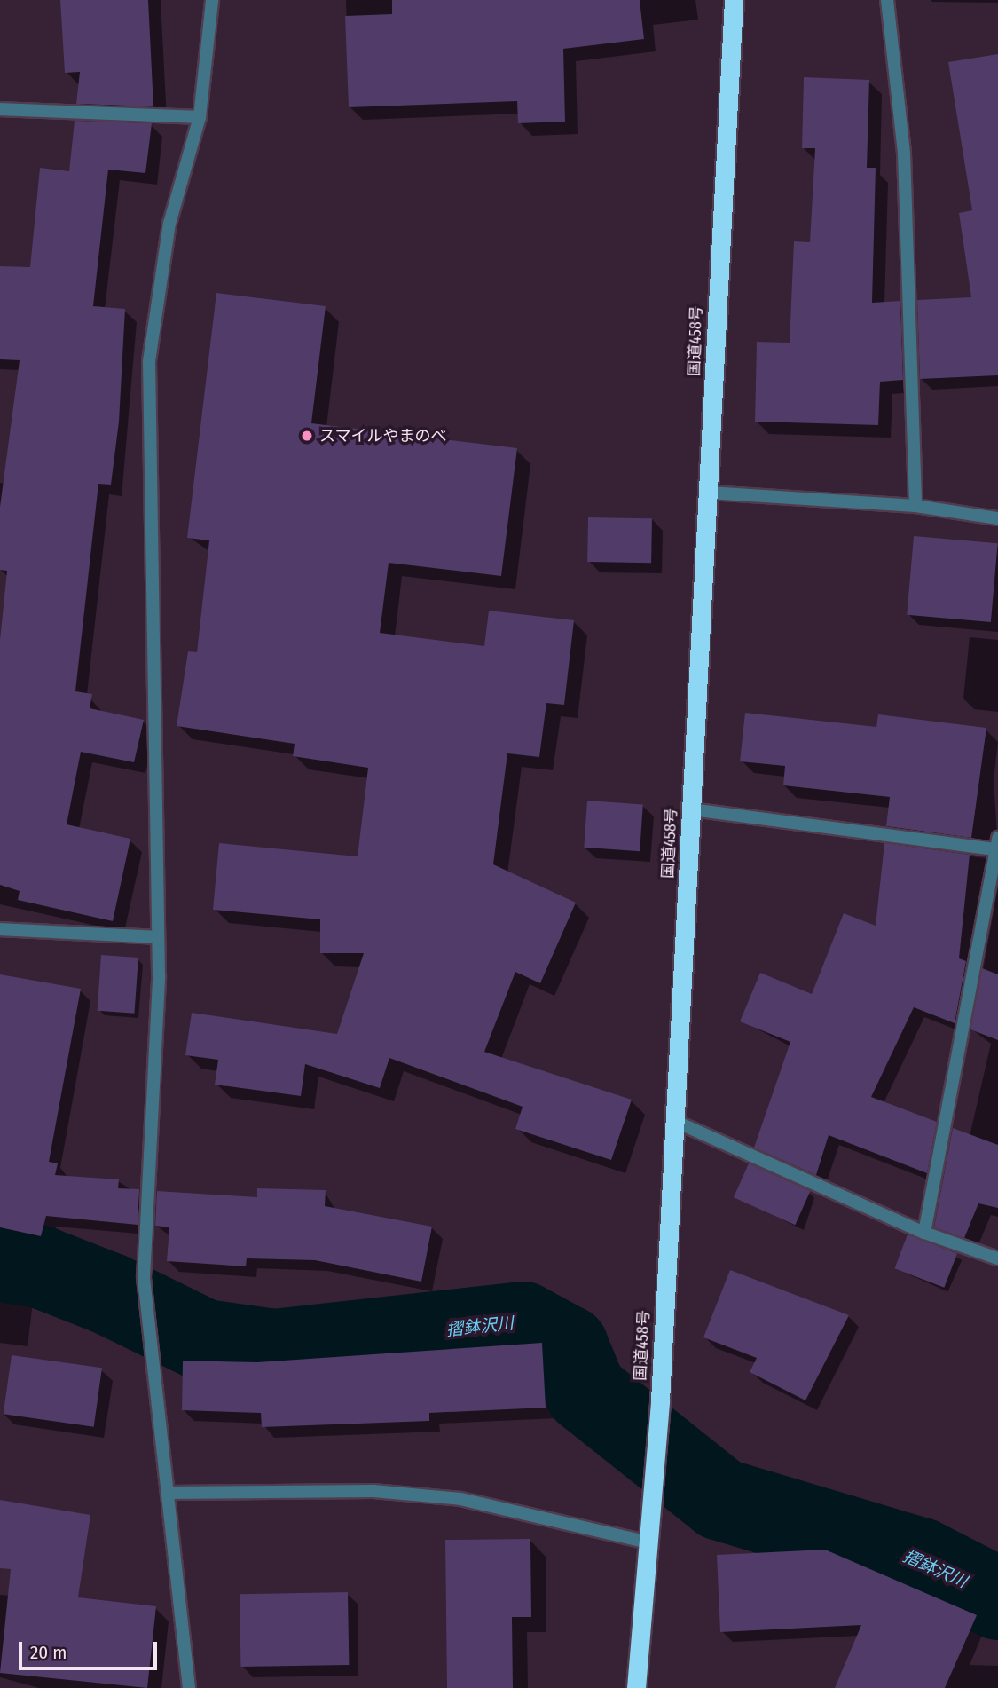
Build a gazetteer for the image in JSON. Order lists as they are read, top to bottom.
{
  "streets": {
    "highway": ["国道458号"]
  },
  "water": ["摺鉢沢川"],
  "places": ["スマイルやまのべ"],
  "scale_bar": "20 m"
}
